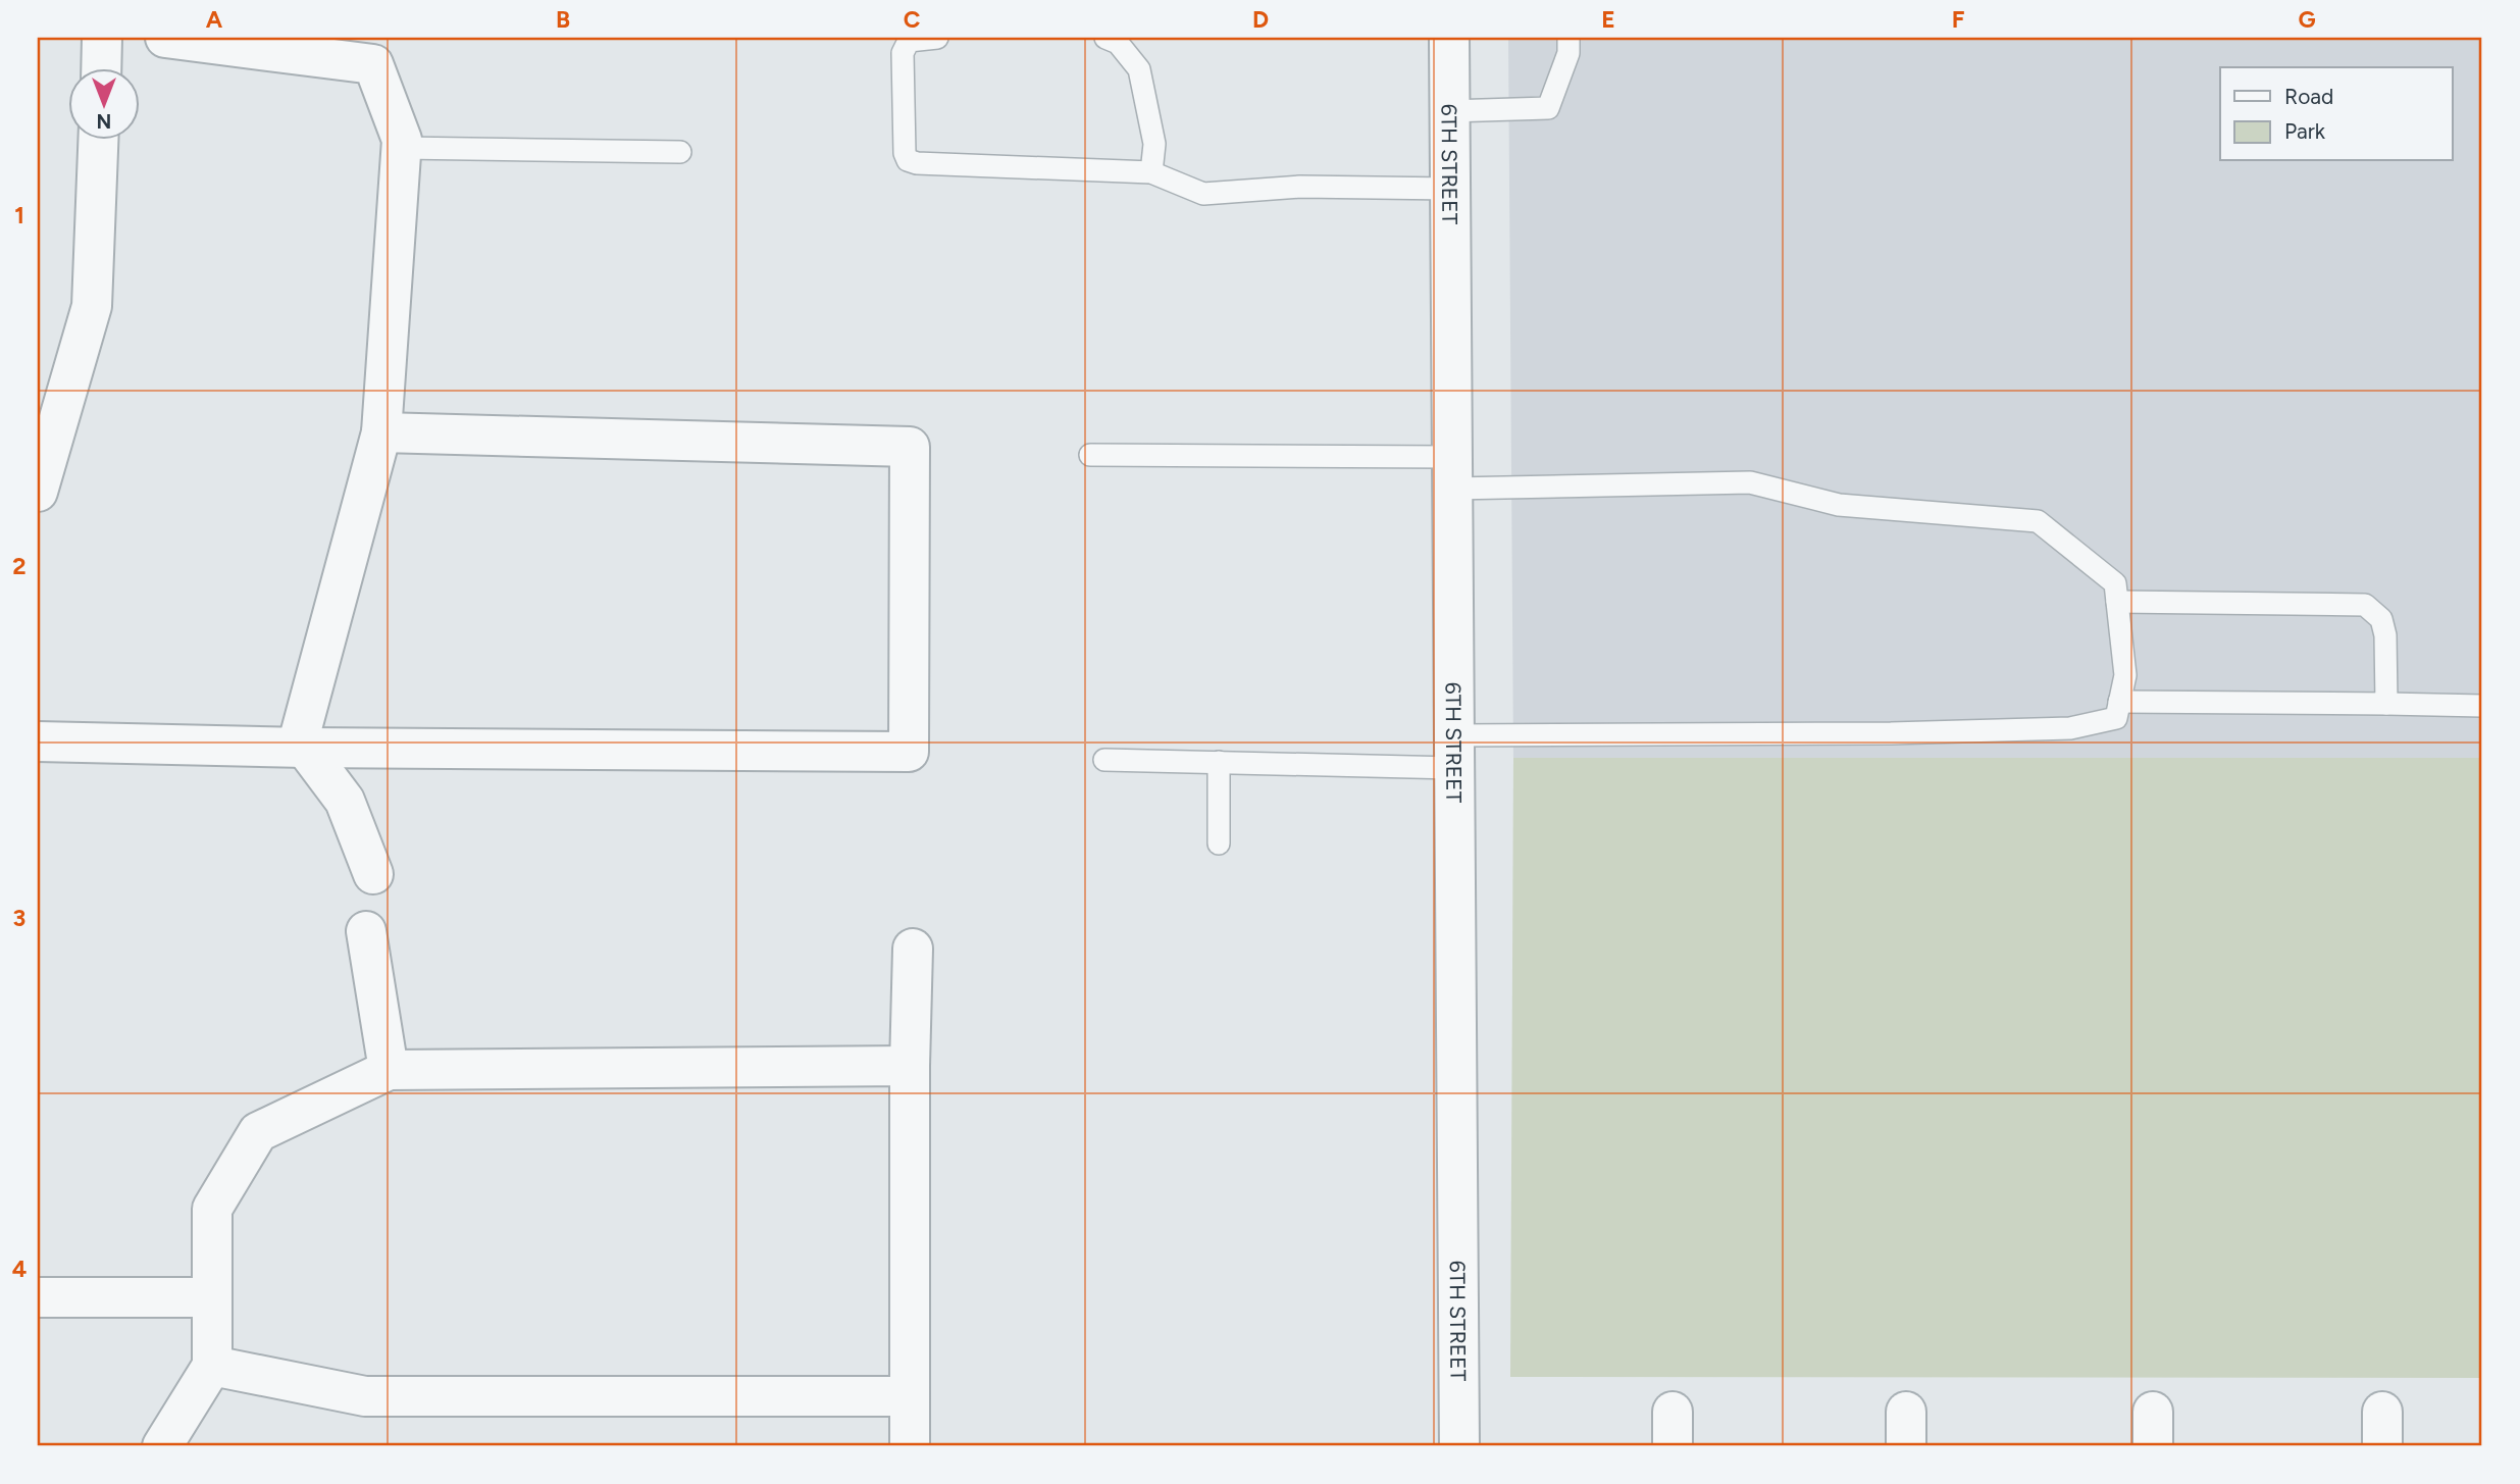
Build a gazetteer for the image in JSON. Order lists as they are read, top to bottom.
{
  "streets": {
    "street": ["6TH STREET"]
  },
  "legend": ["Road", "Park"],
  "north": "bottom",
  "grid": {
    "columns": [
      "A",
      "B",
      "C",
      "D",
      "E",
      "F",
      "G"
    ],
    "rows": [
      "1",
      "2",
      "3",
      "4"
    ]
  }
}
